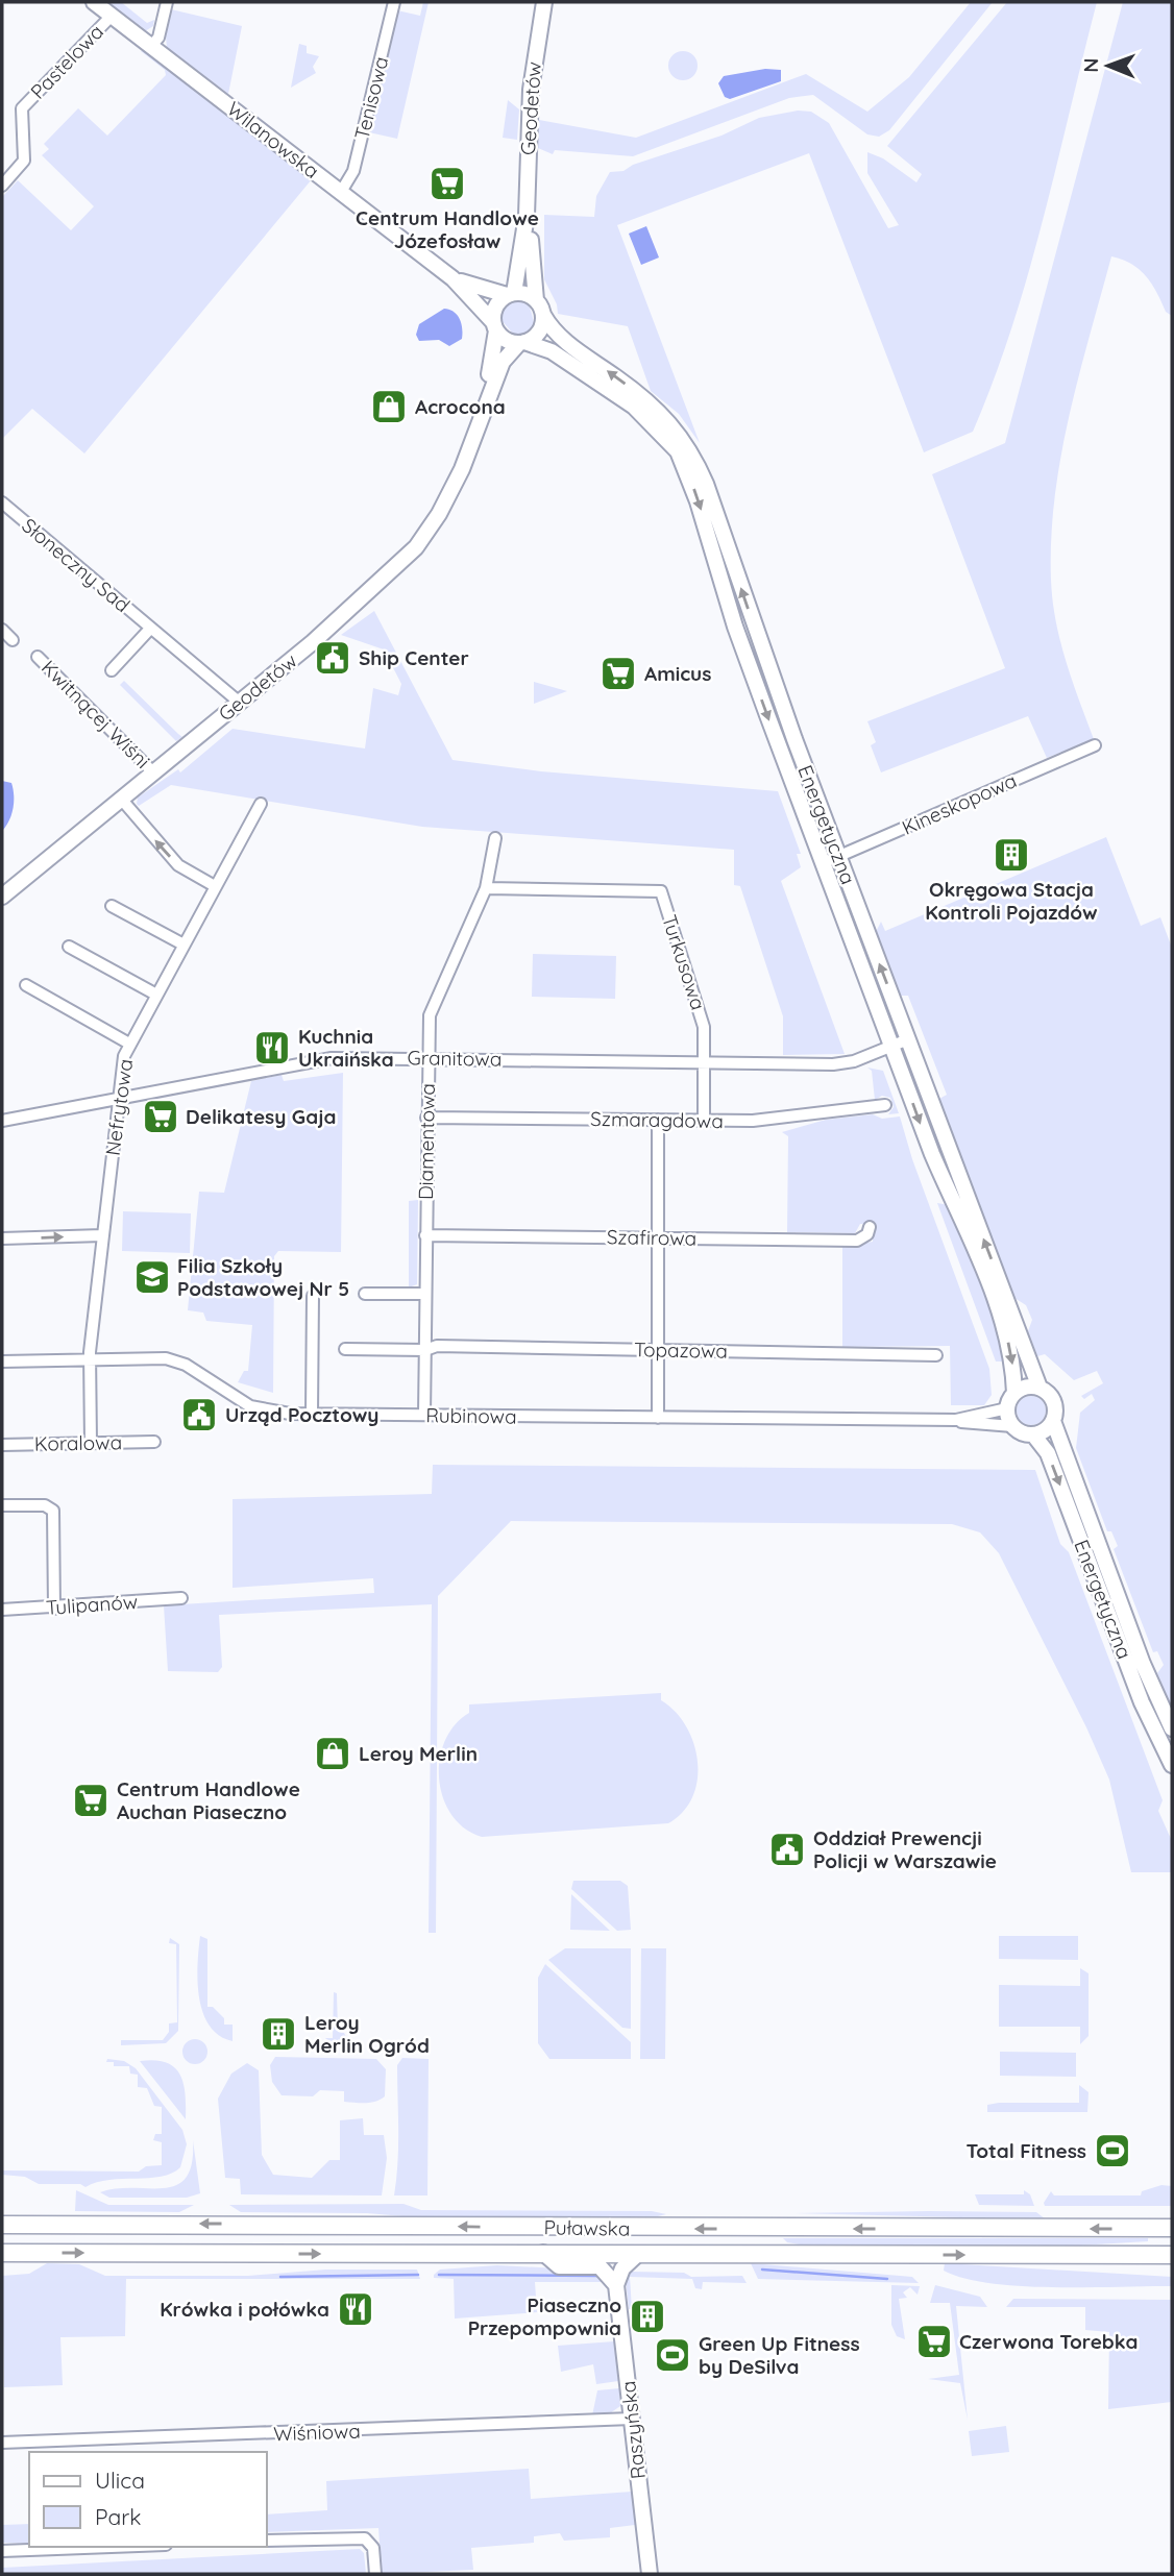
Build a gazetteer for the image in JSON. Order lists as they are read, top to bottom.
{
  "streets": {
    "main road": ["Puławska"],
    "street": [
      "Pastelowa",
      "Tenisowa",
      "Geodetów",
      "Wilanowska",
      "Słoneczny Sad",
      "Kwitnącej Wiśni",
      "Kineskopowa",
      "Energetyczna",
      "Turkusowa",
      "Granitowa",
      "Nefrytowa",
      "Szmaragdowa",
      "Diamentowa",
      "Szafirowa",
      "Topazowa",
      "Rubinowa",
      "Koralowa",
      "Tulipanów",
      "Raszyńska",
      "Wiśniowa"
    ]
  },
  "crossings": [
    ["Pastelowa", "Wilanowska"],
    ["Tenisowa", "Wilanowska"],
    ["Geodetów", "Wilanowska"],
    ["Geodetów", "Słoneczny Sad"],
    ["Geodetów", "Kwitnącej Wiśni"],
    ["Geodetów", "Energetyczna"],
    ["Wilanowska", "Energetyczna"],
    ["Kineskopowa", "Energetyczna"],
    ["Energetyczna", "Granitowa"],
    ["Energetyczna", "Rubinowa"],
    ["Turkusowa", "Granitowa"],
    ["Turkusowa", "Szmaragdowa"],
    ["Turkusowa", "Diamentowa"],
    ["Granitowa", "Nefrytowa"],
    ["Granitowa", "Diamentowa"],
    ["Nefrytowa", "Rubinowa"],
    ["Nefrytowa", "Koralowa"],
    ["Szmaragdowa", "Diamentowa"],
    ["Diamentowa", "Szafirowa"],
    ["Diamentowa", "Topazowa"],
    ["Diamentowa", "Rubinowa"],
    ["Raszyńska", "Wiśniowa"]
  ],
  "places": {
    "supermarket": [
      "Centrum Handlowe Józefosław",
      "Amicus",
      "Delikatesy Gaja",
      "Centrum Handlowe Auchan Piaseczno",
      "Czerwona Torebka"
    ],
    "shop": ["Acrocona", "Leroy Merlin"],
    "public building": ["Ship Center", "Urząd Pocztowy", "Oddział Prewencji Policji w Warszawie"],
    "building": ["Okręgowa Stacja Kontroli Pojazdów", "Leroy Merlin Ogród", "Piaseczno Przepompownia"],
    "restaurant": ["Kuchnia Ukraińska", "Krówka i połówka"],
    "school or university": ["Filia Szkoły Podstawowej Nr 5"],
    "sports": ["Total Fitness", "Green Up Fitness by DeSilva"]
  },
  "legend": ["Ulica", "Park"],
  "north": "left"
}
